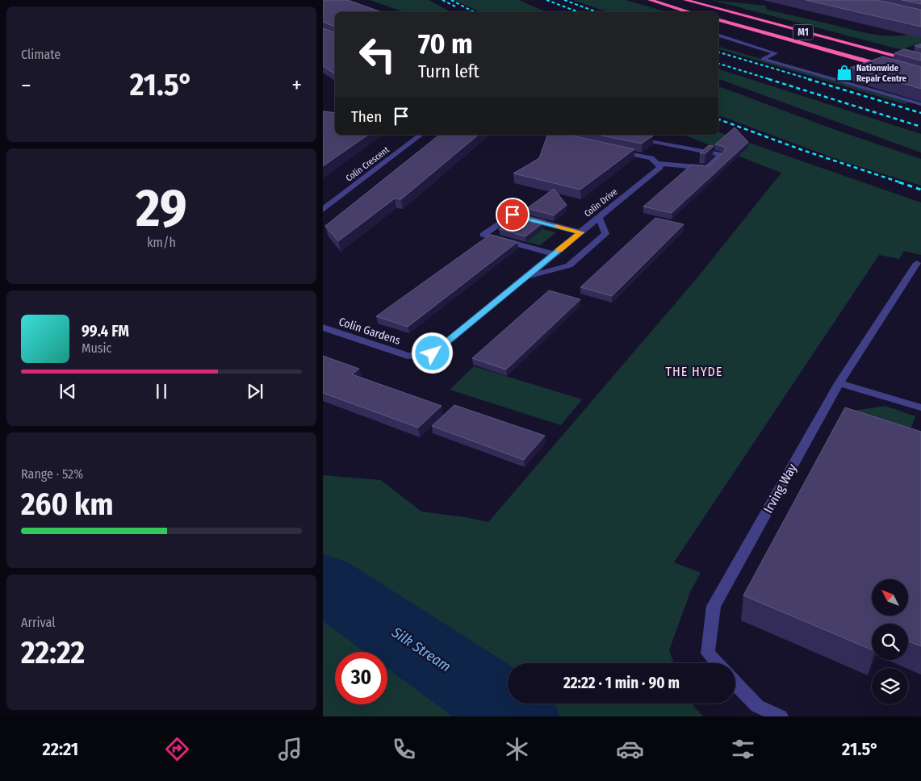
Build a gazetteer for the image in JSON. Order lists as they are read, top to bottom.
{
  "streets": {
    "highway": ["M1"],
    "street": [
      "Colin Crescent",
      "Colin Drive",
      "Colin Gardens",
      "Irving Way"
    ]
  },
  "crossings": [
    ["Colin Drive", "Colin Gardens"]
  ],
  "districts": ["THE HYDE"],
  "water": ["Silk Stream"],
  "places": {
    "shop": ["Nationwide Repair Centre"]
  },
  "north": "top left",
  "page": {
    "tile": [
      "Climate",
      ["29", "km/h"],
      ["Range · 52%", "260 km"],
      ["Arrival", "22:22"]
    ],
    "turn": ["70 m", "Turn left"],
    "heat": ["−", "21.5°", "+"],
    "then": "Then",
    "song": ["99.4 FM", "Music"],
    "limit": "30",
    "trip": "22:22 · 1 min · 90 m",
    "tabs": ["22:21", "21.5°"]
  }
}
